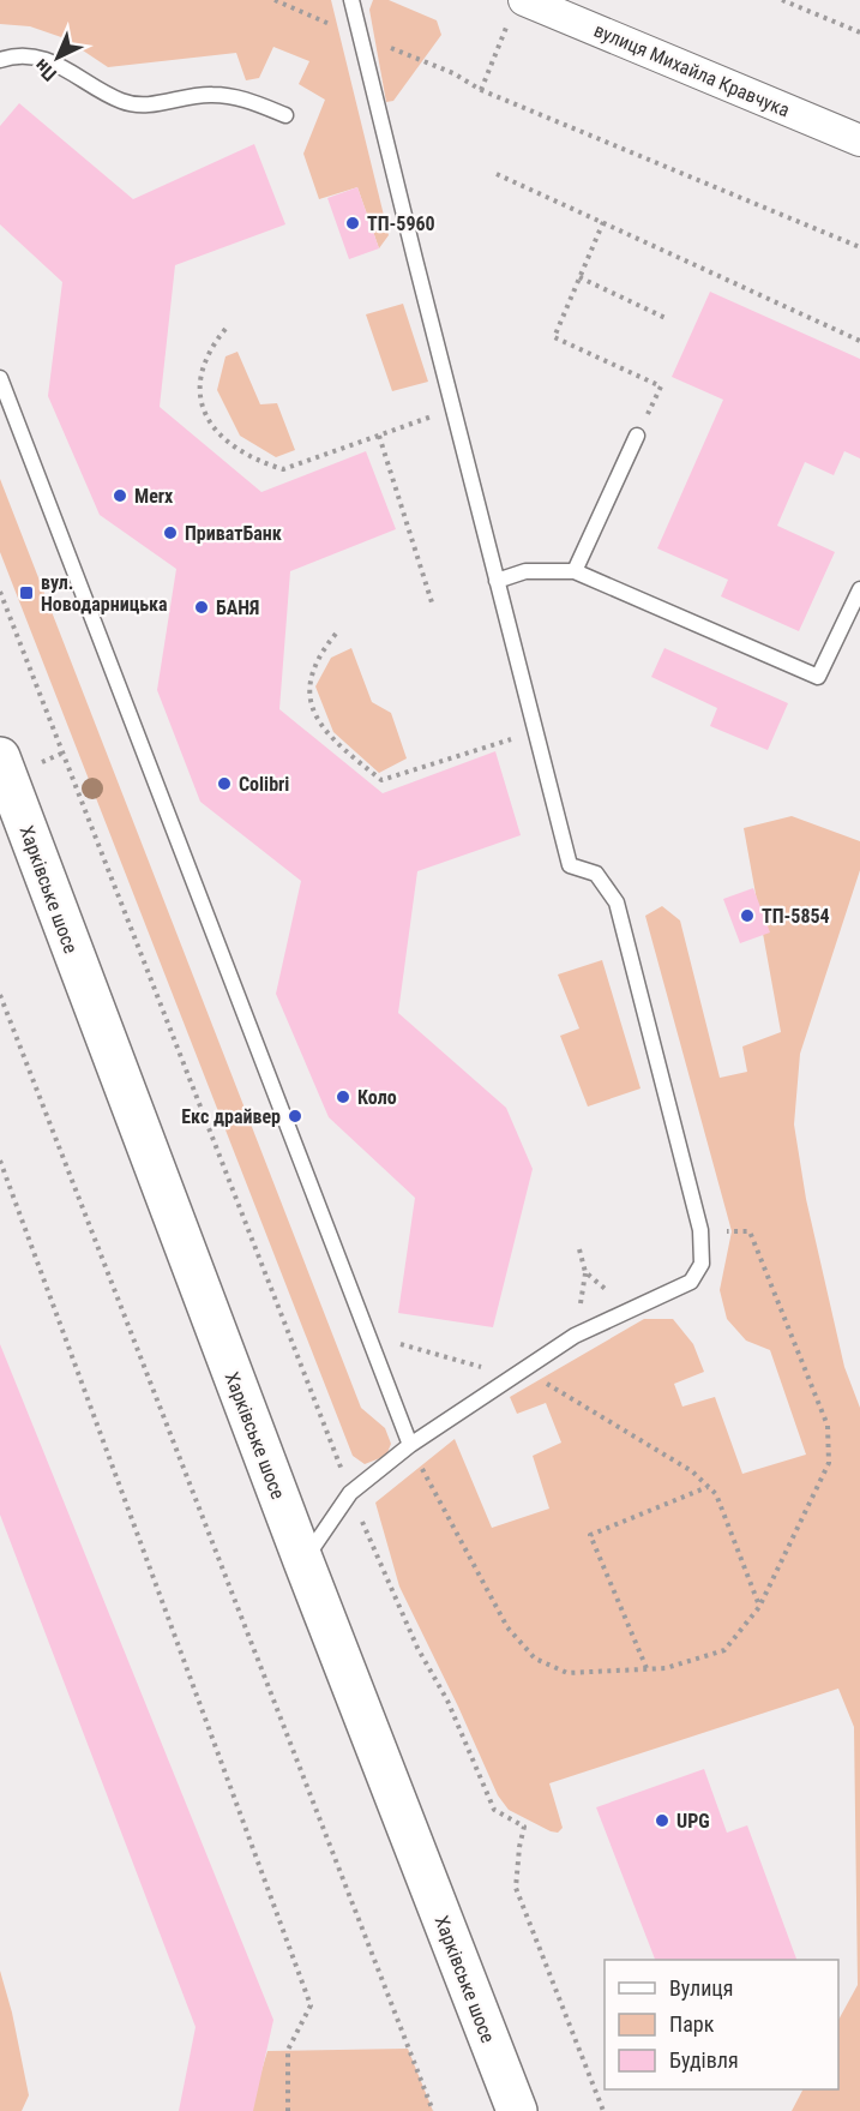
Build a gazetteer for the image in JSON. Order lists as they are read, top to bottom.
{
  "streets": {
    "main road": ["Харківське шосе"],
    "street": ["вулиця Михайла Кравчука"]
  },
  "places": {
    "other": [
      "ТП-5960",
      "Merx",
      "ПриватБанк",
      "БАНЯ",
      "Colibri",
      "ТП-5854",
      "Коло",
      "Екс драйвер",
      "UPG"
    ],
    "transit": ["вул. Новодарницька"]
  },
  "legend": ["Вулиця", "Парк", "Будівля"],
  "north": "bottom left"
}
